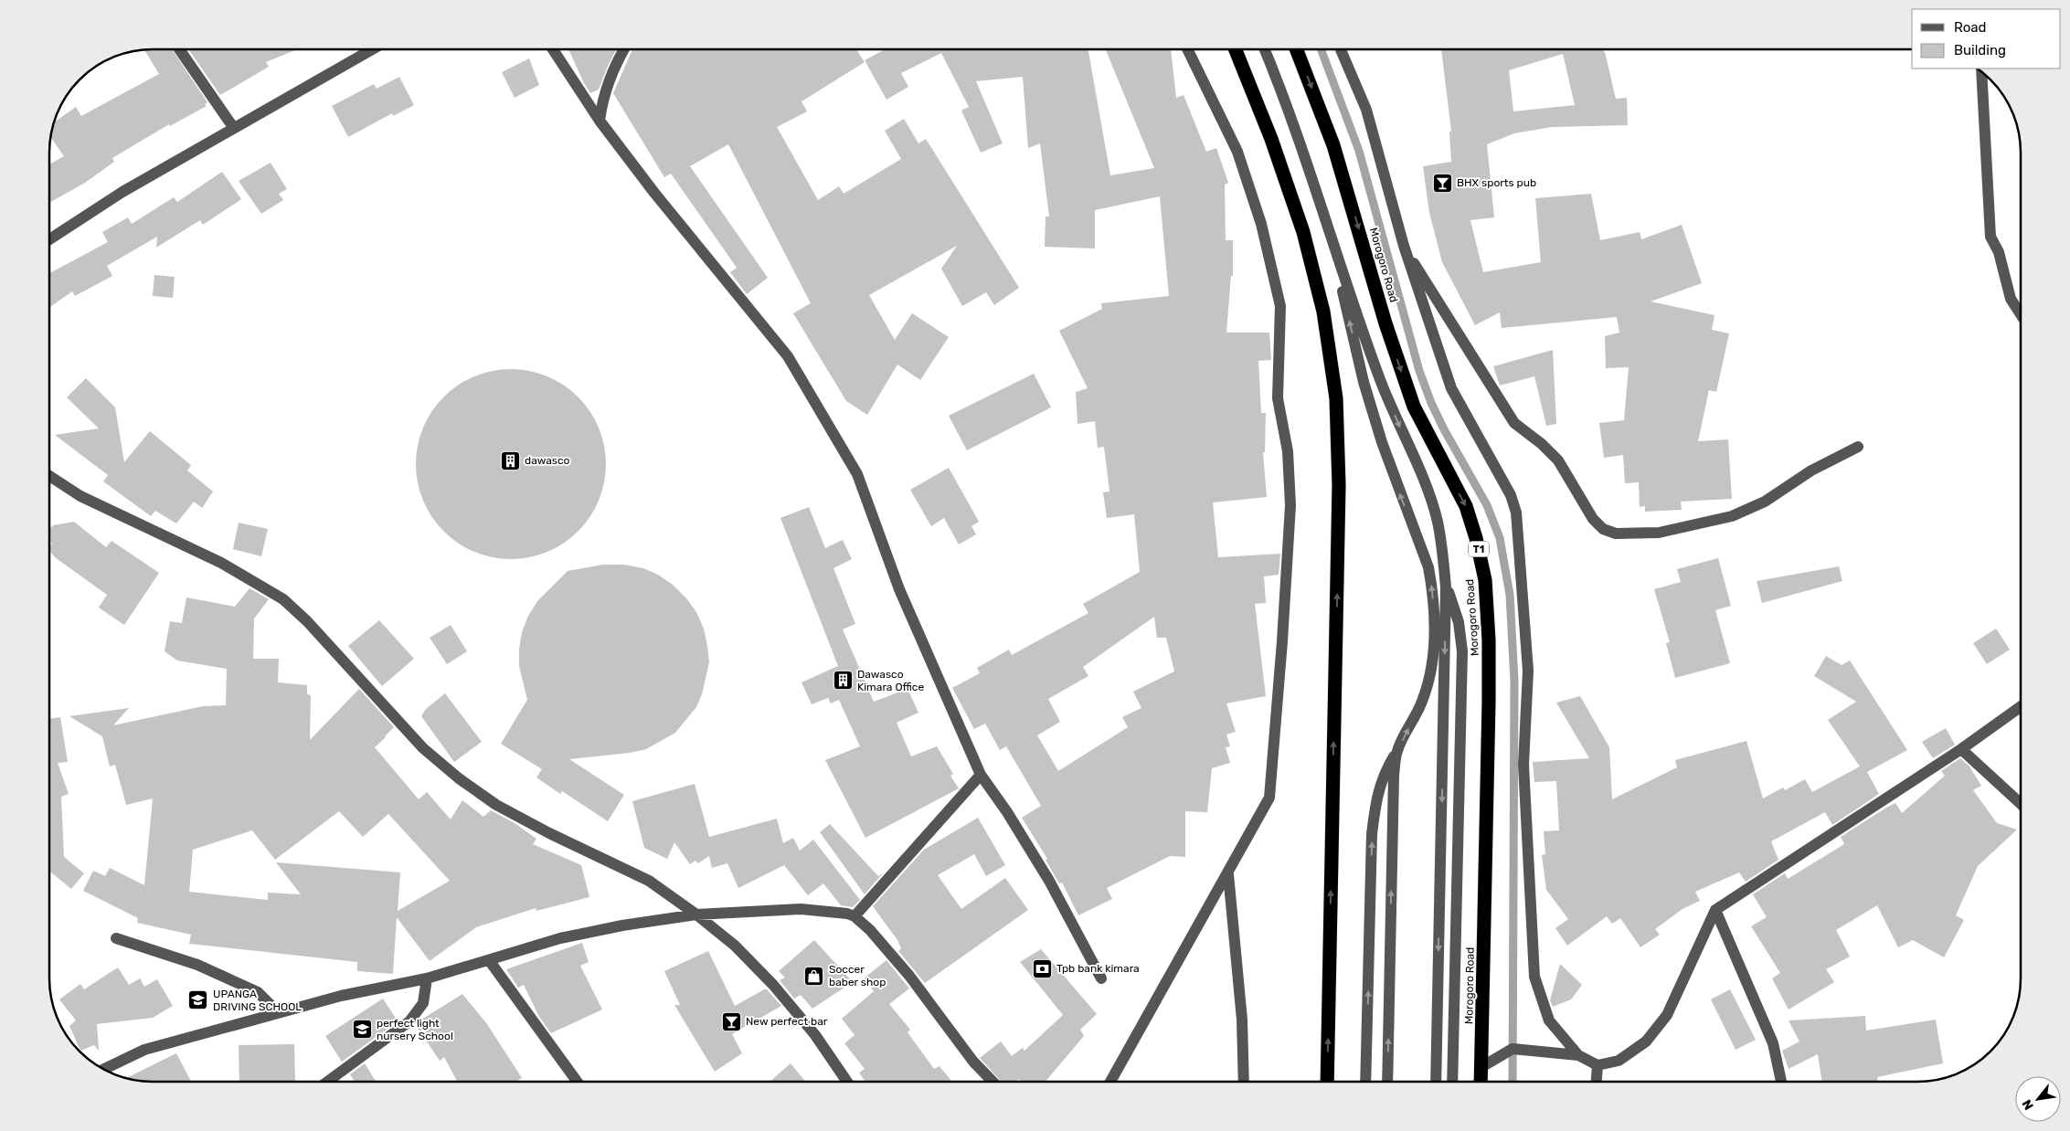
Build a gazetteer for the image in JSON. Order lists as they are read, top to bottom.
{
  "streets": {
    "highway": ["Morogoro Road", "T1"]
  },
  "places": {
    "bar": ["BHX sports pub", "New perfect bar"],
    "building": ["dawasco", "Dawasco Kimara Office"],
    "bank": ["Tpb bank kimara"],
    "shop": ["Soccer baber shop"],
    "school or university": ["UPANGA DRIVING SCHOOL", "perfect light nursery School"]
  },
  "legend": ["Road", "Building"],
  "north": "bottom left"
}
